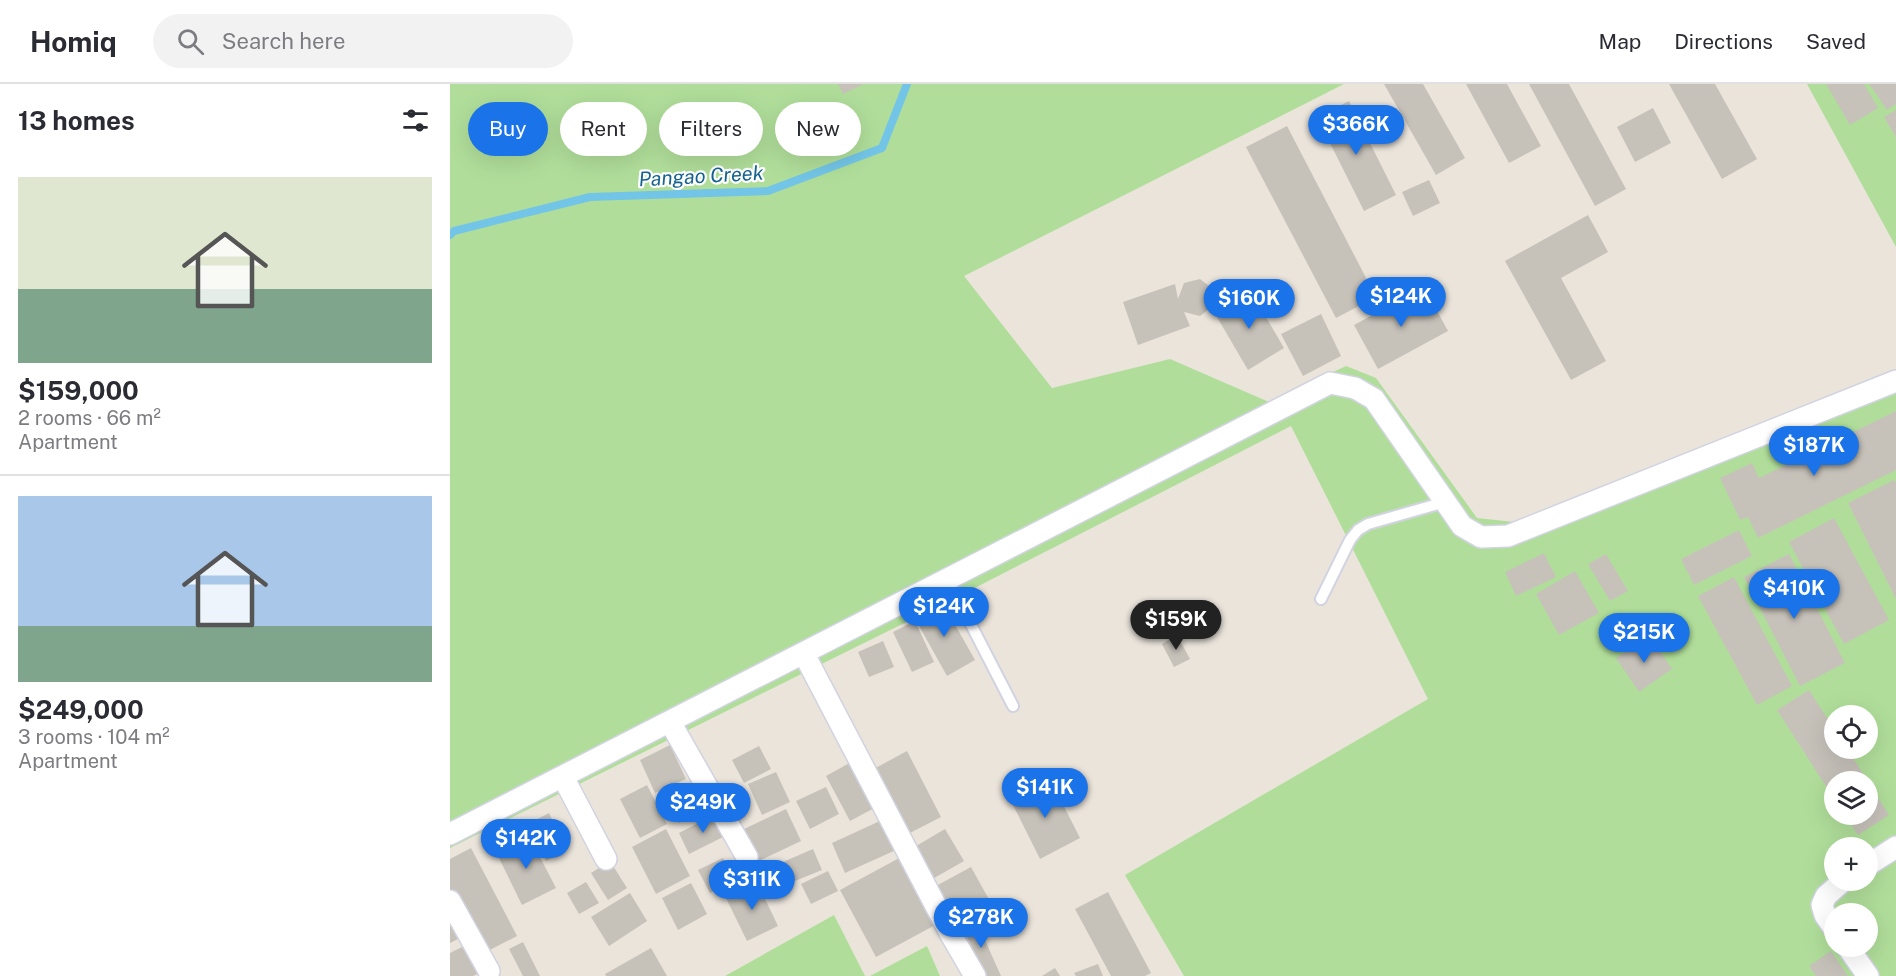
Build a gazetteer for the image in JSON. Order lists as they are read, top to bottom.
{
  "water": ["Pangao Creek"],
  "page": {
    "header": "Homiq",
    "search": "Search here",
    "nav": ["Map", "Directions", "Saved"],
    "heading": "13 homes",
    "chip": [
      "Buy",
      "Rent",
      "Filters",
      "New"
    ],
    "price": [
      "$366K",
      "$124K",
      "$160K",
      "$187K",
      "$410K",
      "$124K",
      "$159K",
      "$215K",
      "$141K",
      "$249K",
      "$142K",
      "$311K",
      "$278K"
    ],
    "list": [
      {
        "name": "$159,000",
        "note": "2 rooms · 66 m² · Apartment"
      },
      {
        "name": "$249,000",
        "note": "3 rooms · 104 m² · Apartment"
      }
    ],
    "map_buttons": ["+", "−"]
  }
}
